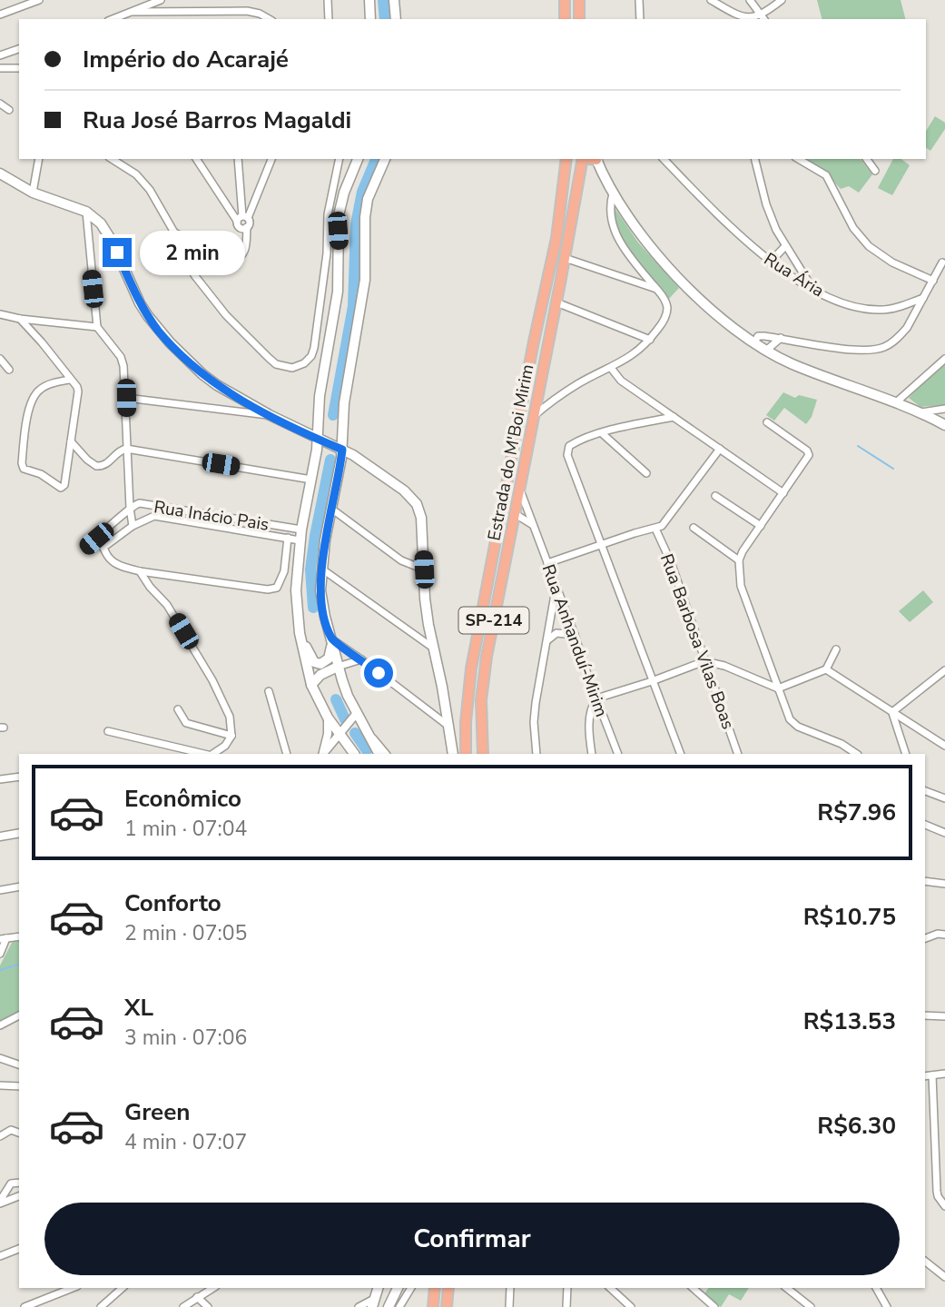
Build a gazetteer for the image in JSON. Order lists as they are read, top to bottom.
{
  "streets": {
    "main road": ["Estrada do M'Boi Mirim", "SP-214"],
    "street": [
      "Rua Ária",
      "Rua Inácio Pais",
      "Rua Anhanduí-Mirim",
      "Rua Barbosa Vilas Boas"
    ]
  },
  "crossings": [
    ["Estrada do M'Boi Mirim", "Rua Anhanduí-Mirim"]
  ],
  "page": {
    "banner": ["Império do Acarajé", "Rua José Barros Magaldi"],
    "bubble": "2 min",
    "list": [
      {
        "name": "Econômico",
        "note": "1 min · 07:04",
        "value": "R$7.96"
      },
      {
        "name": "Conforto",
        "note": "2 min · 07:05",
        "value": "R$10.75"
      },
      {
        "name": "XL",
        "note": "3 min · 07:06",
        "value": "R$13.53"
      },
      {
        "name": "Green",
        "note": "4 min · 07:07",
        "value": "R$6.30"
      }
    ],
    "buttons": "Confirmar"
  }
}
